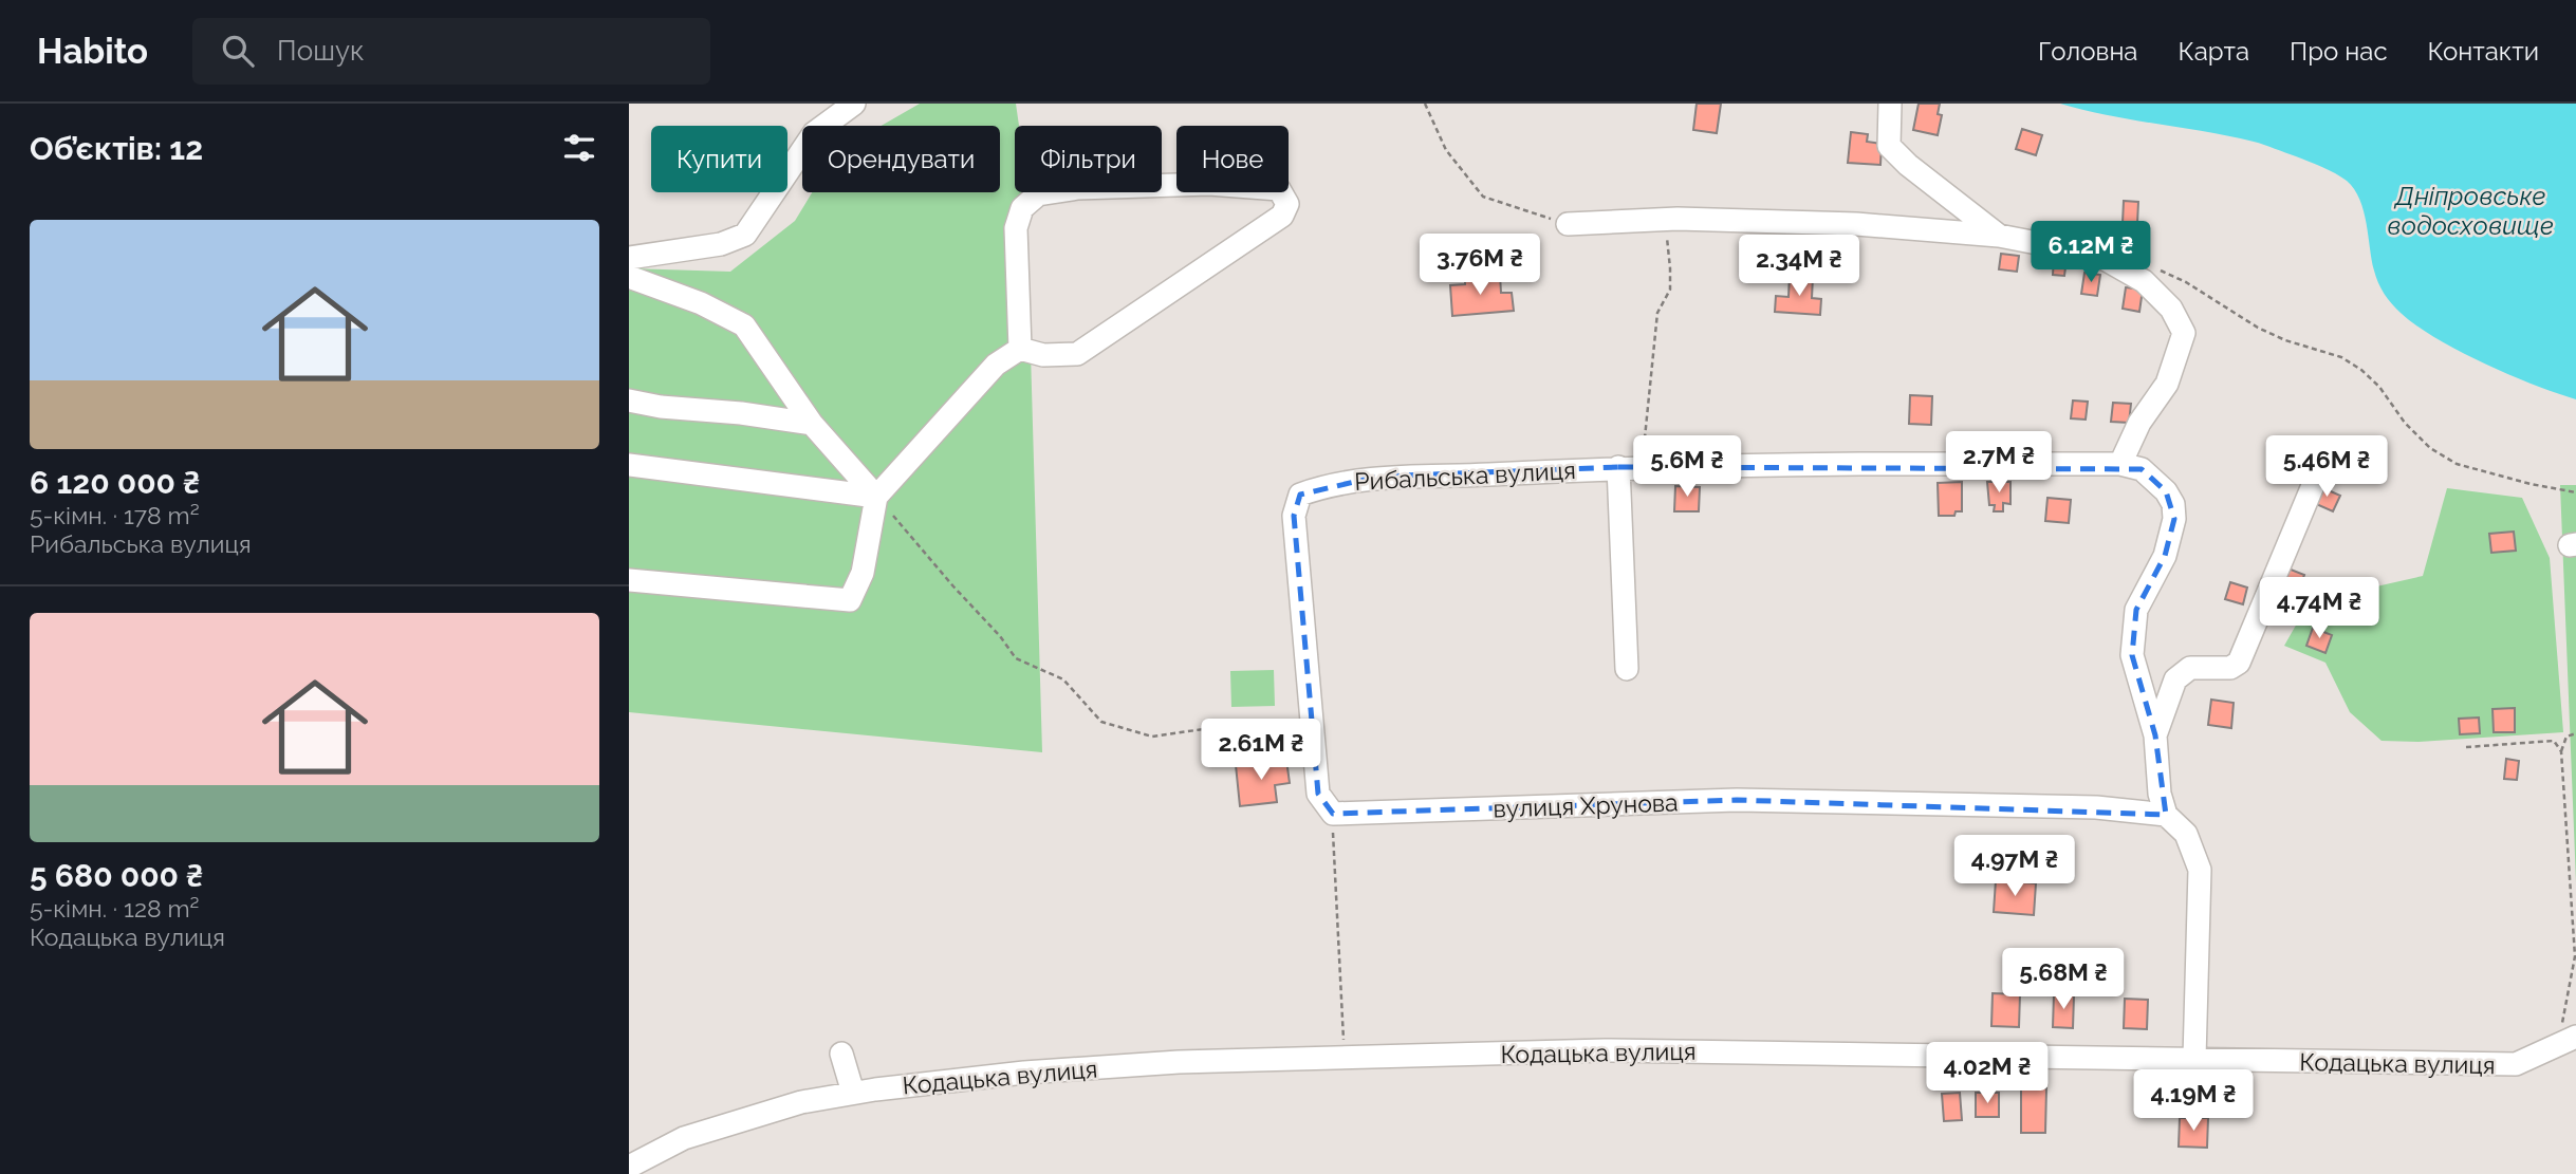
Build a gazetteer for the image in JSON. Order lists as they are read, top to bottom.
{
  "streets": {
    "street": ["Рибальська вулиця", "вулиця Хрунова", "Кодацька вулиця"]
  },
  "crossings": [
    ["Рибальська вулиця", "вулиця Хрунова"]
  ],
  "water": ["Дніпровське водосховище"],
  "page": {
    "header": "Habito",
    "search": "Пошук",
    "nav": [
      "Головна",
      "Карта",
      "Про нас",
      "Контакти"
    ],
    "heading": "Об’єктів: 12",
    "chip": [
      "Купити",
      "Орендувати",
      "Фільтри",
      "Нове"
    ],
    "list": [
      {
        "name": "6 120 000 ₴",
        "note": "5-кімн. · 178 m² · Рибальська вулиця"
      },
      {
        "name": "5 680 000 ₴",
        "note": "5-кімн. · 128 m² · Кодацька вулиця"
      }
    ],
    "price": [
      "6.12M ₴",
      "3.76M ₴",
      "2.34M ₴",
      "2.7M ₴",
      "5.6M ₴",
      "5.46M ₴",
      "4.74M ₴",
      "2.61M ₴",
      "4.97M ₴",
      "5.68M ₴",
      "4.02M ₴",
      "4.19M ₴"
    ]
  }
}
